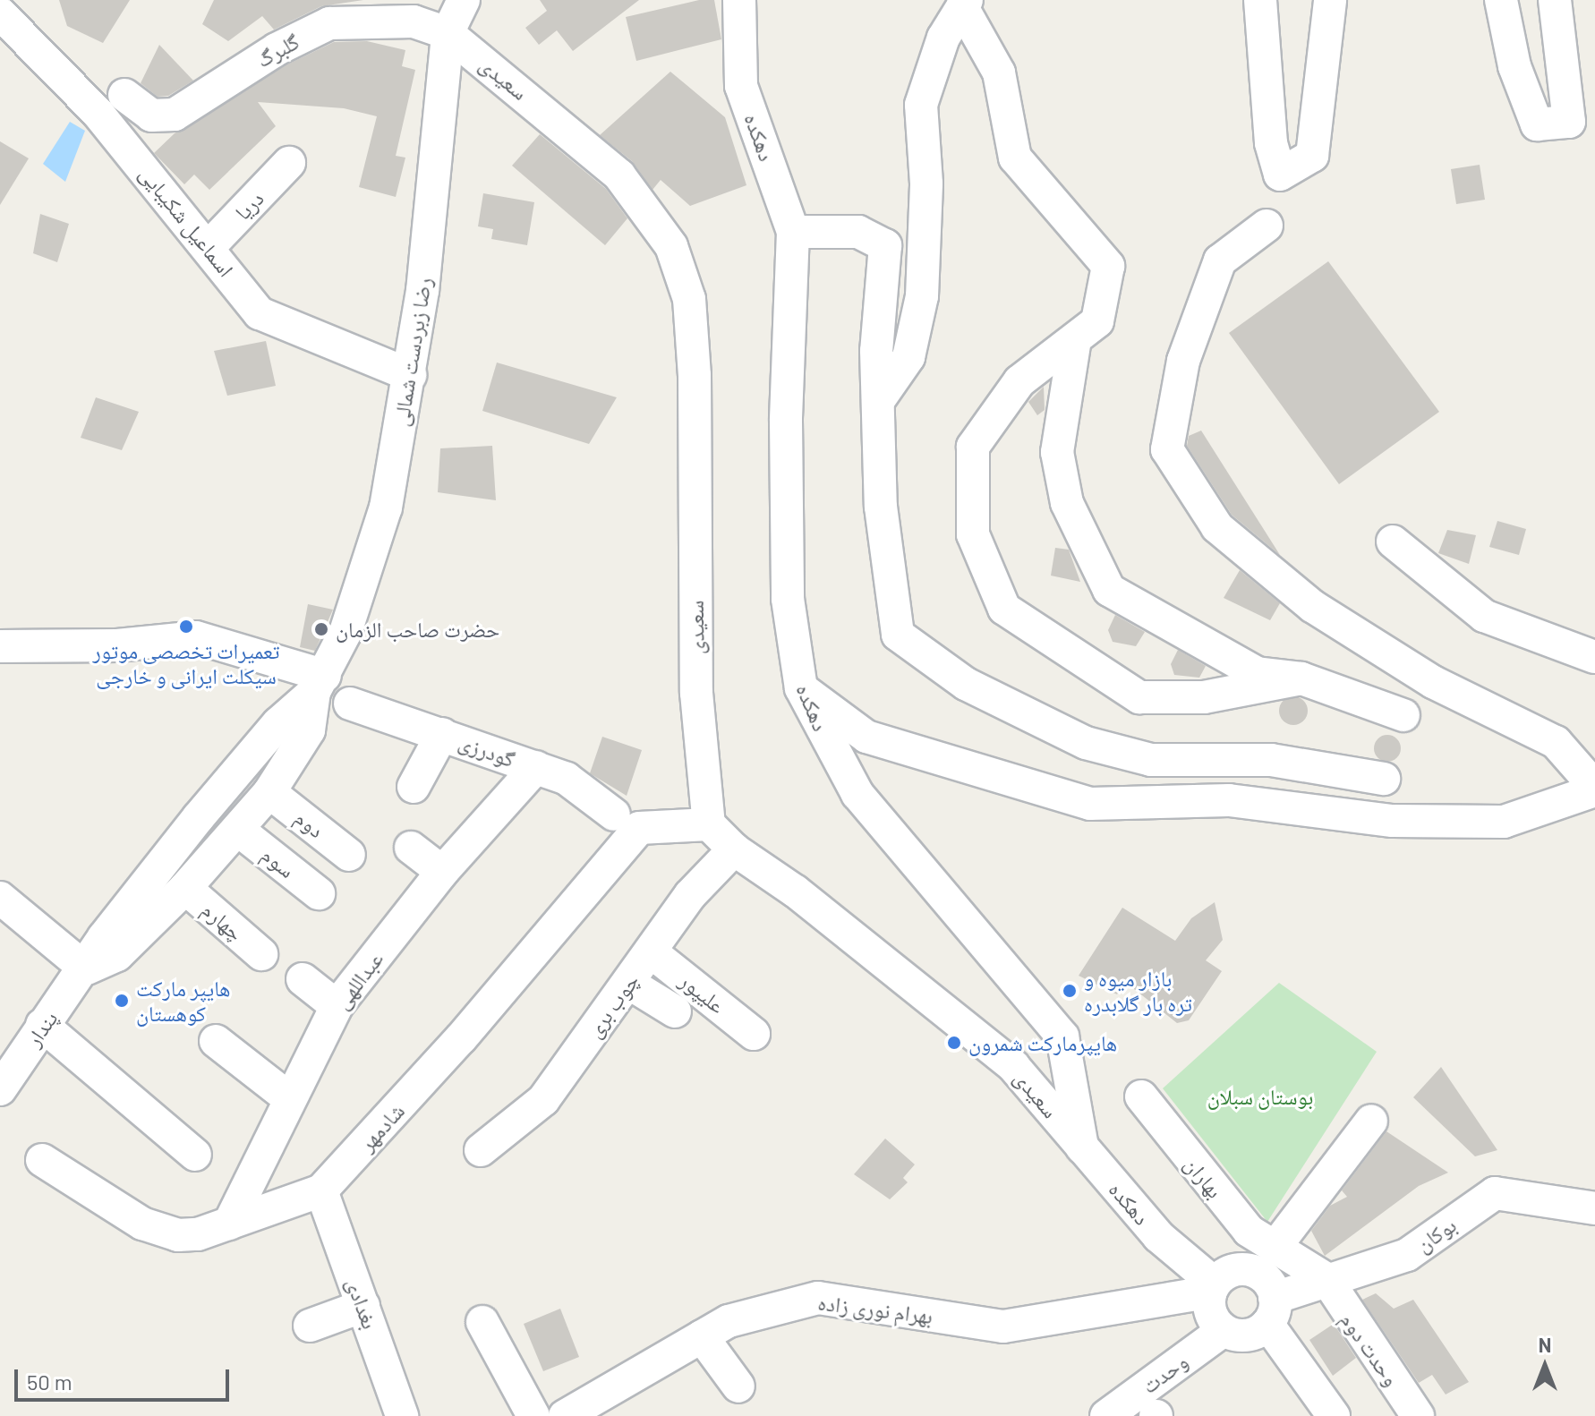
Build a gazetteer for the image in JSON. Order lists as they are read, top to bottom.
{
  "streets": {
    "street": [
      "گلبرگ",
      "سعیدی",
      "دهکده",
      "دریا",
      "اسماعیل شکیبایی",
      "رضا زبردست شمالی",
      "گودرزی",
      "دوم",
      "سوم",
      "چهارم",
      "عبداللهی",
      "علیپور",
      "چوب بری",
      "پندار",
      "شادمهر",
      "بهاران",
      "بوکان",
      "بغدادی",
      "بهرام نوری زاده",
      "وحدت دوم",
      "وحدت"
    ]
  },
  "crossings": [
    ["گلبرگ", "سعیدی"],
    ["گلبرگ", "اسماعیل شکیبایی"],
    ["گلبرگ", "رضا زبردست شمالی"],
    ["سعیدی", "دهکده"],
    ["سعیدی", "رضا زبردست شمالی"],
    ["سعیدی", "چوب بری"],
    ["دهکده", "بوکان"],
    ["دهکده", "بهرام نوری زاده"],
    ["دهکده", "وحدت"],
    ["دریا", "اسماعیل شکیبایی"],
    ["اسماعیل شکیبایی", "رضا زبردست شمالی"],
    ["رضا زبردست شمالی", "پندار"],
    ["گودرزی", "عبداللهی"],
    ["گودرزی", "شادمهر"],
    ["عبداللهی", "شادمهر"],
    ["علیپور", "چوب بری"],
    ["شادمهر", "بغدادی"],
    ["بهاران", "بوکان"],
    ["بهاران", "وحدت دوم"],
    ["بوکان", "بهرام نوری زاده"],
    ["بوکان", "وحدت دوم"],
    ["بوکان", "وحدت"],
    ["بهرام نوری زاده", "وحدت"]
  ],
  "parks": ["بوستان سبلان"],
  "places": [
    "تعمیرات تخصصی موتور سیکلت ایرانی و خارجی",
    "حضرت صاحب الزمان",
    "بازار میوه و تره بار گلابدره",
    "هایپر مارکت کوهستان",
    "هایپرمارکت شمرون"
  ],
  "scale_bar": "50 m",
  "north": "top"
}
